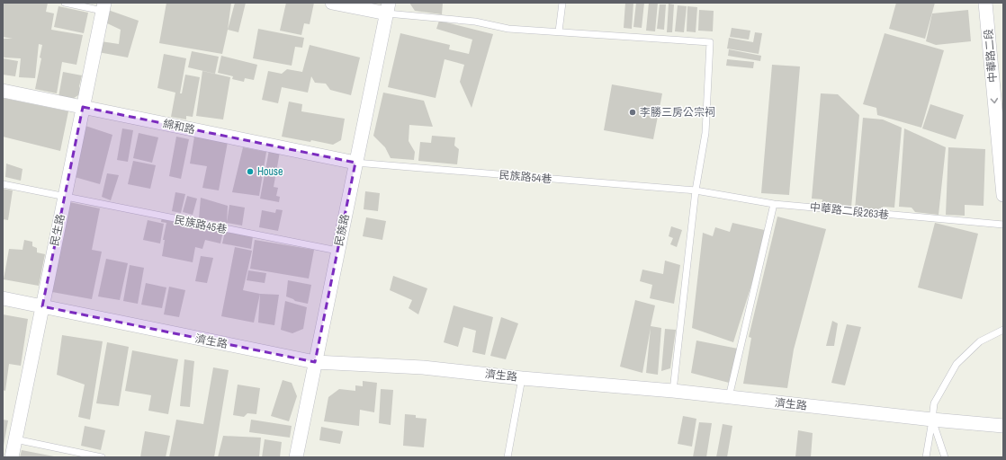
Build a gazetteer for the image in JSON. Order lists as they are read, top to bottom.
{
  "streets": {
    "street": [
      "中華路二段",
      "綿和路",
      "民生路",
      "民族路",
      "濟生路"
    ],
    "lane": ["民族路54巷", "中華路二段263巷", "民族路45巷"]
  },
  "crossings": [
    ["綿和路", "民族路54巷"],
    ["綿和路", "民生路"],
    ["綿和路", "民族路"],
    ["民族路54巷", "中華路二段263巷"],
    ["民族路54巷", "民族路"],
    ["民族路45巷", "民生路"],
    ["民族路45巷", "民族路"],
    ["民生路", "濟生路"],
    ["民族路", "濟生路"]
  ],
  "one_way": ["中華路二段"],
  "places": ["李勝三房公宗祠", "House"]
}
